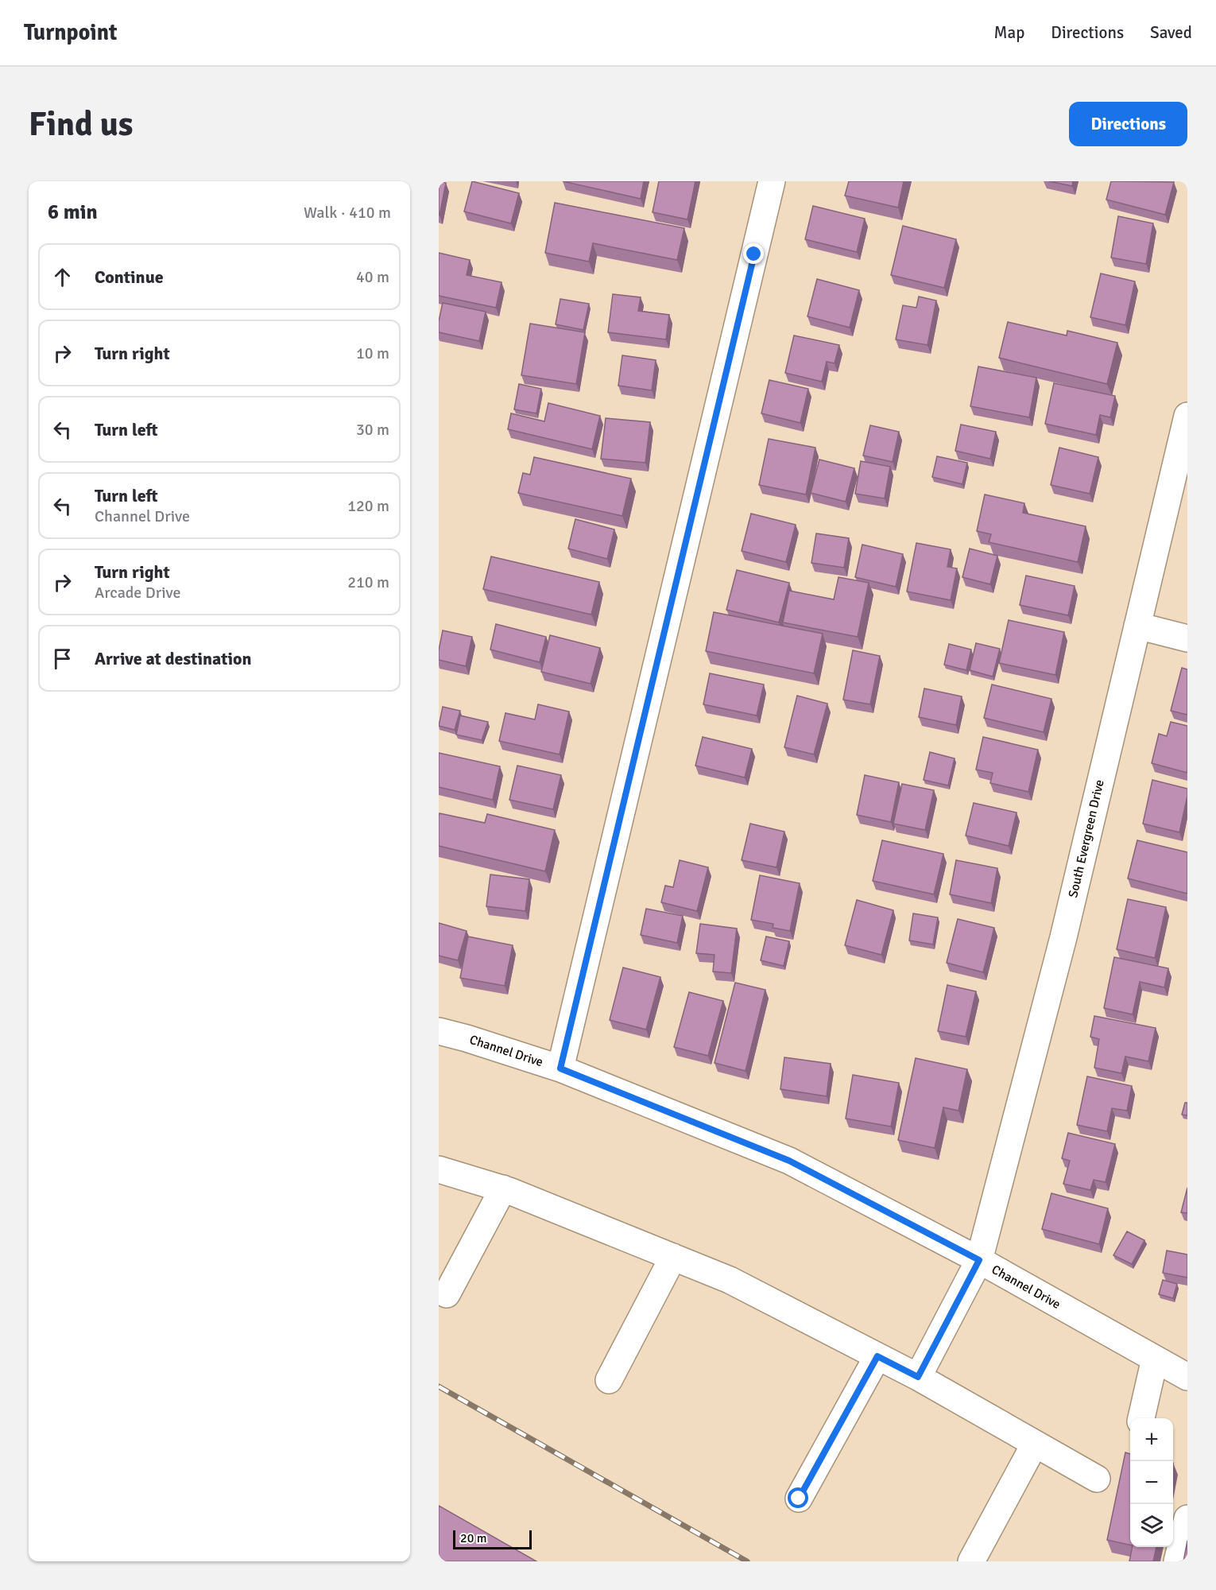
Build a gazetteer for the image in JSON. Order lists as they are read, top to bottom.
{
  "streets": {
    "street": ["South Evergreen Drive", "Channel Drive"]
  },
  "crossings": [
    ["South Evergreen Drive", "Channel Drive"]
  ],
  "scale_bar": "20 m",
  "page": {
    "header": "Turnpoint",
    "nav": ["Map", "Directions", "Saved"],
    "buttons": "Directions",
    "title": "Find us",
    "heading": ["6 min", "Walk · 410 m"],
    "list": [
      ["Continue", "40 m"],
      ["Turn right", "10 m"],
      ["Turn left", "30 m"],
      ["Turn left", "Channel Drive", "120 m"],
      ["Turn right", "Arcade Drive", "210 m"],
      "Arrive at destination"
    ],
    "map_buttons": ["+", "−"],
    "scale": "20 m"
  }
}
